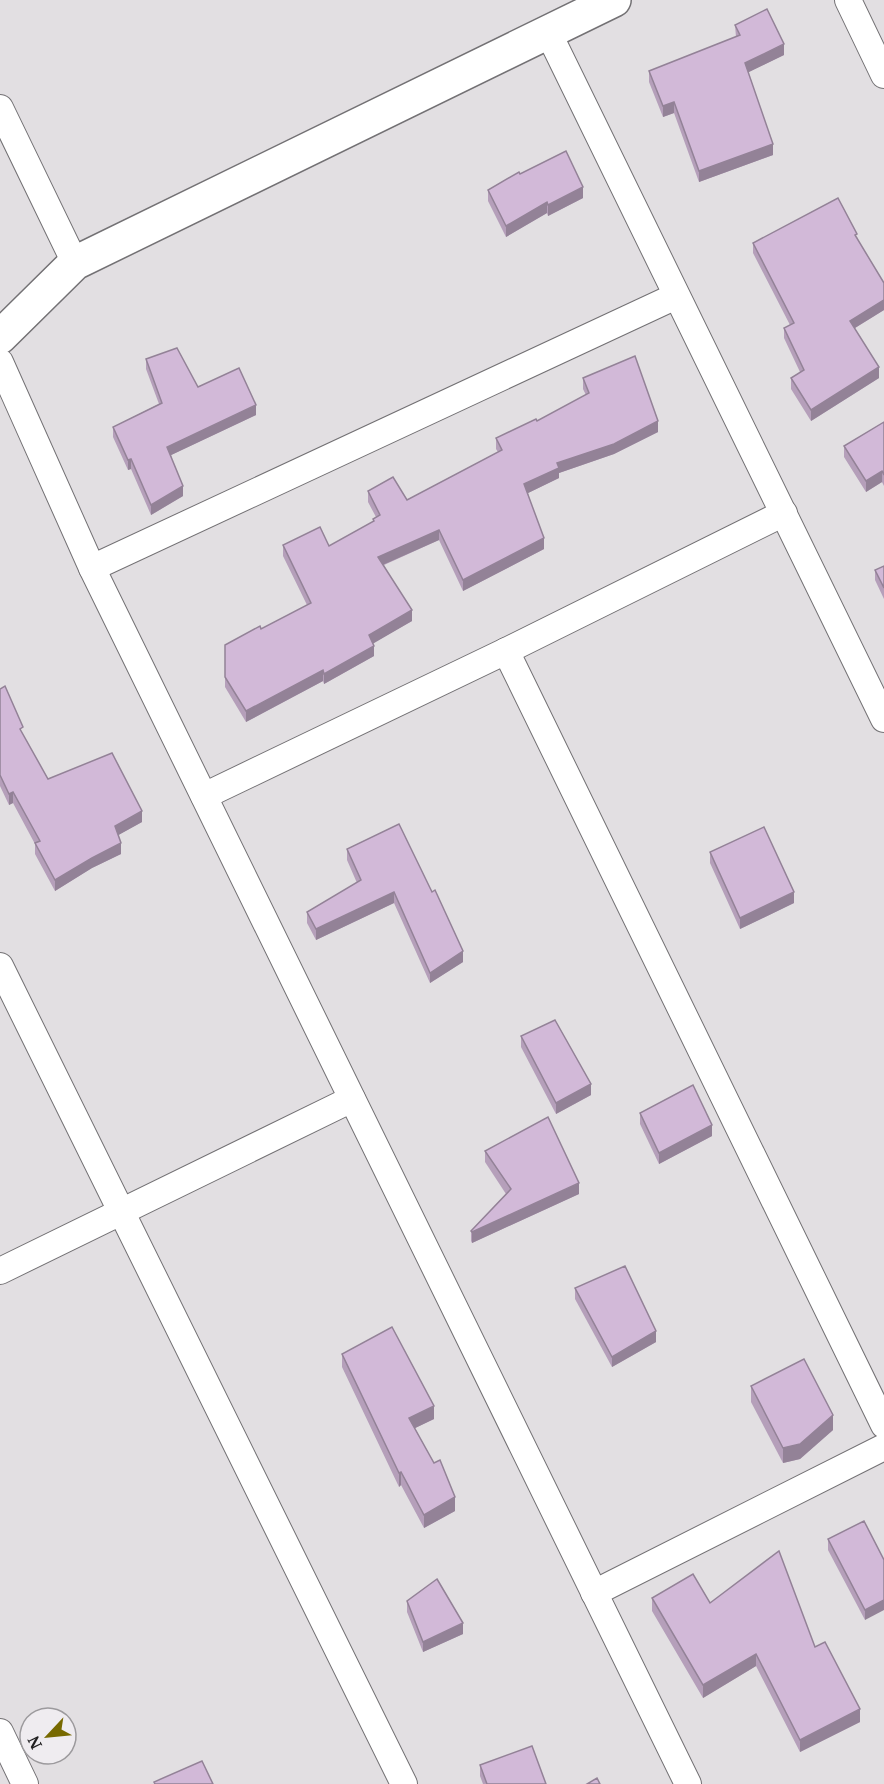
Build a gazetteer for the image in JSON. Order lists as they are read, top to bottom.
{
  "north": "bottom left"
}
